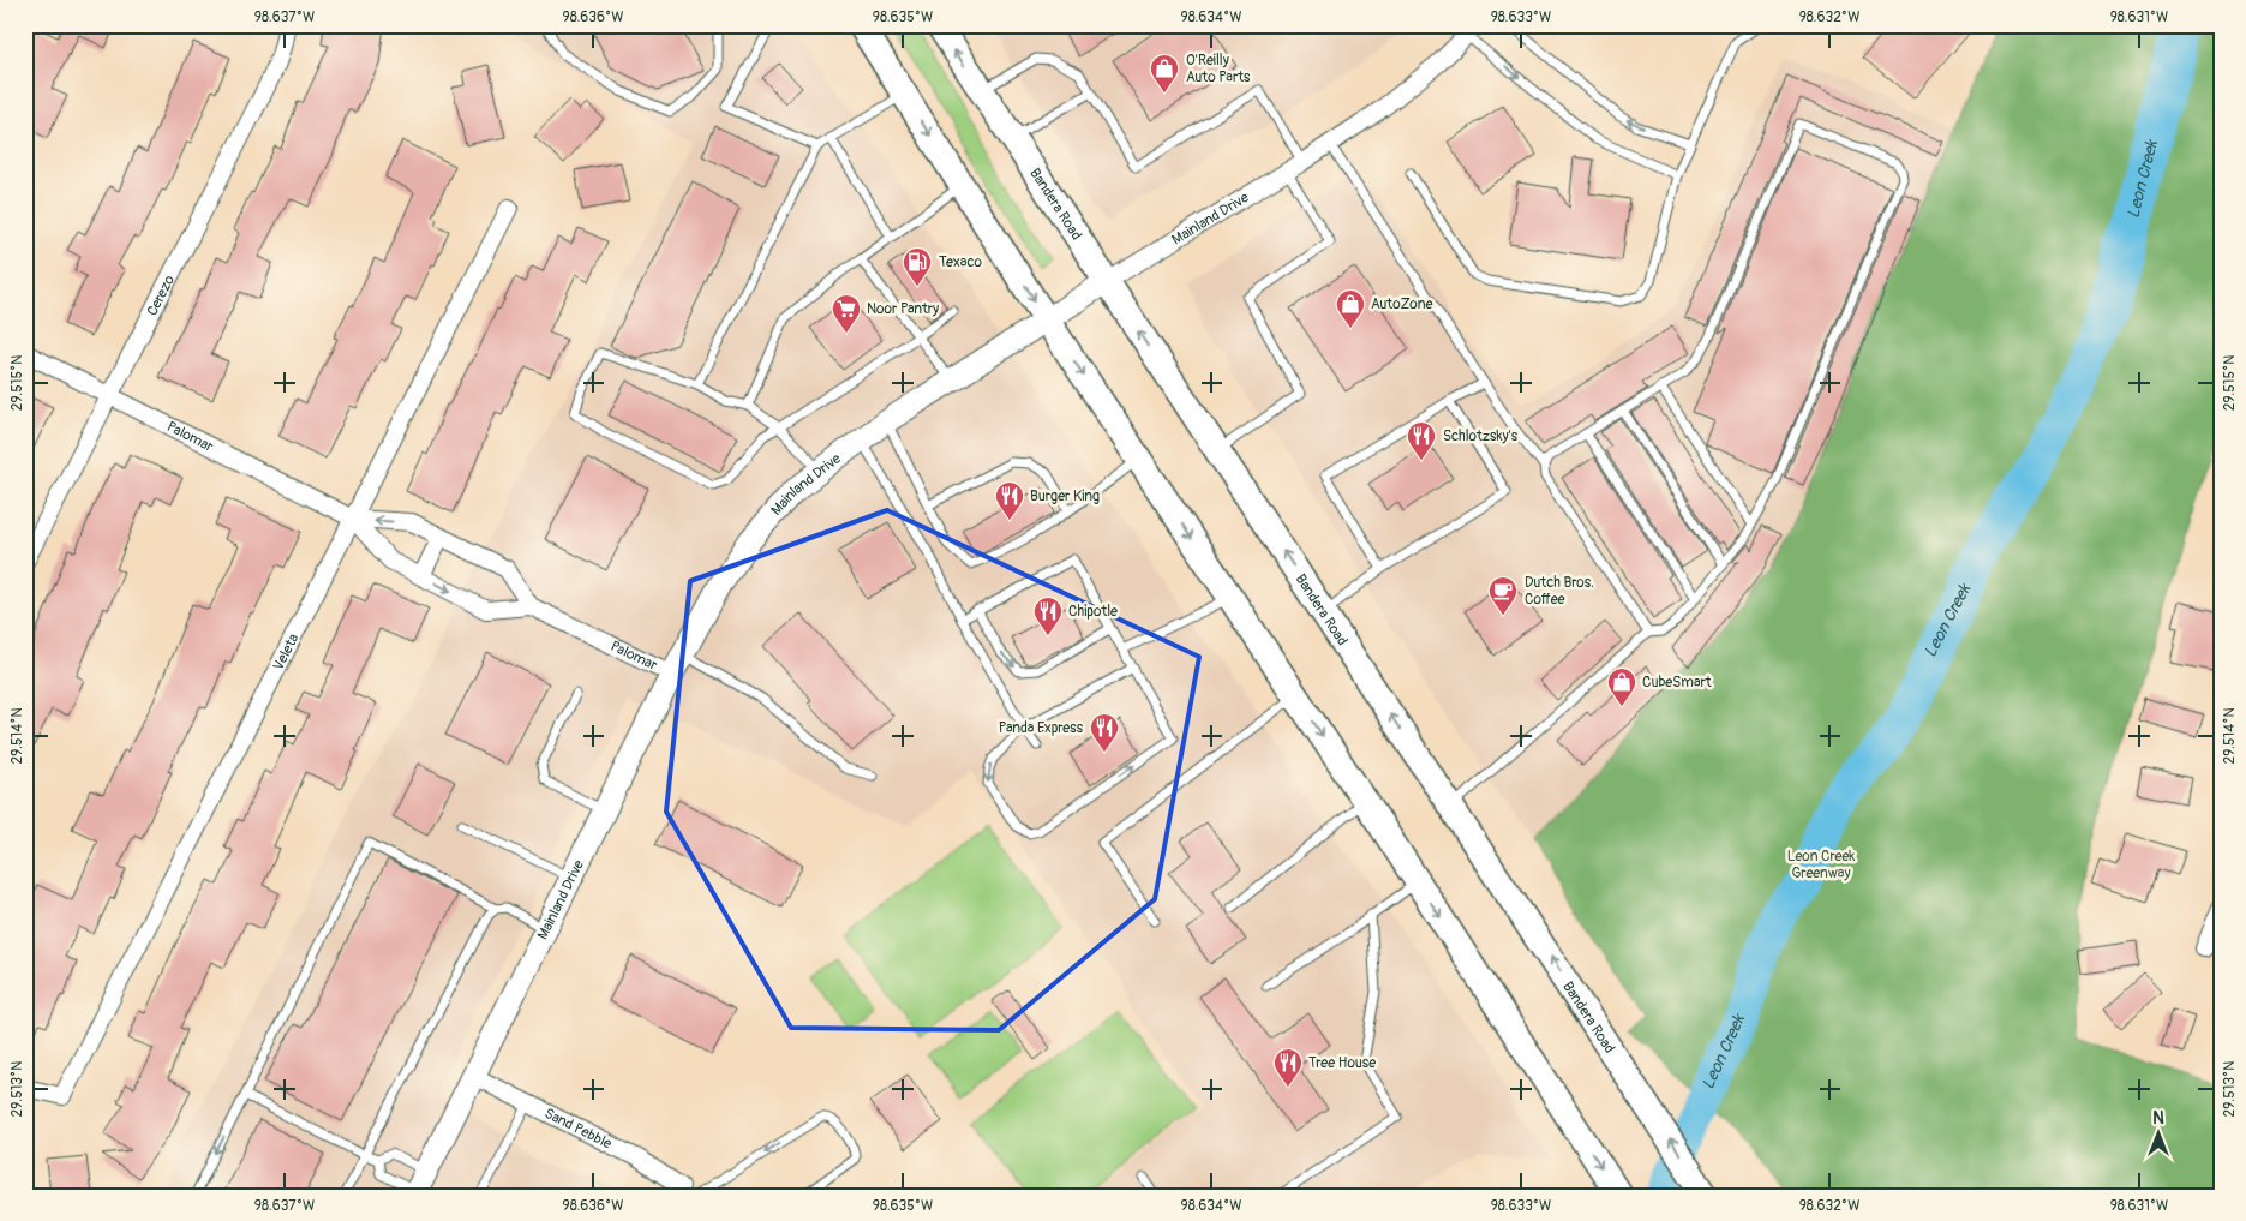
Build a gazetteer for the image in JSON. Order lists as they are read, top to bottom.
{
  "streets": {
    "main road": ["Bandera Road", "Mainland Drive"],
    "street": [
      "Cerezo",
      "Palomar",
      "Veleta",
      "Sand Pebble"
    ]
  },
  "crossings": [
    ["Bandera Road", "Mainland Drive"],
    ["Mainland Drive", "Palomar"],
    ["Mainland Drive", "Sand Pebble"],
    ["Cerezo", "Palomar"],
    ["Palomar", "Veleta"]
  ],
  "water": ["Leon Creek"],
  "parks": ["Leon Creek Greenway"],
  "places": {
    "shop": ["O'Reilly Auto Parts", "AutoZone", "CubeSmart"],
    "fuel station": ["Texaco"],
    "supermarket": ["Noor Pantry"],
    "restaurant": [
      "Schlotzsky's",
      "Burger King",
      "Chipotle",
      "Panda Express",
      "Tree House"
    ],
    "cafe": ["Dutch Bros. Coffee"]
  },
  "north": "top",
  "coordinates": [
    "98.637°W",
    "98.636°W",
    "98.635°W",
    "98.634°W",
    "98.633°W",
    "98.632°W",
    "98.631°W",
    "29.515°N",
    "29.514°N",
    "29.513°N"
  ]
}
